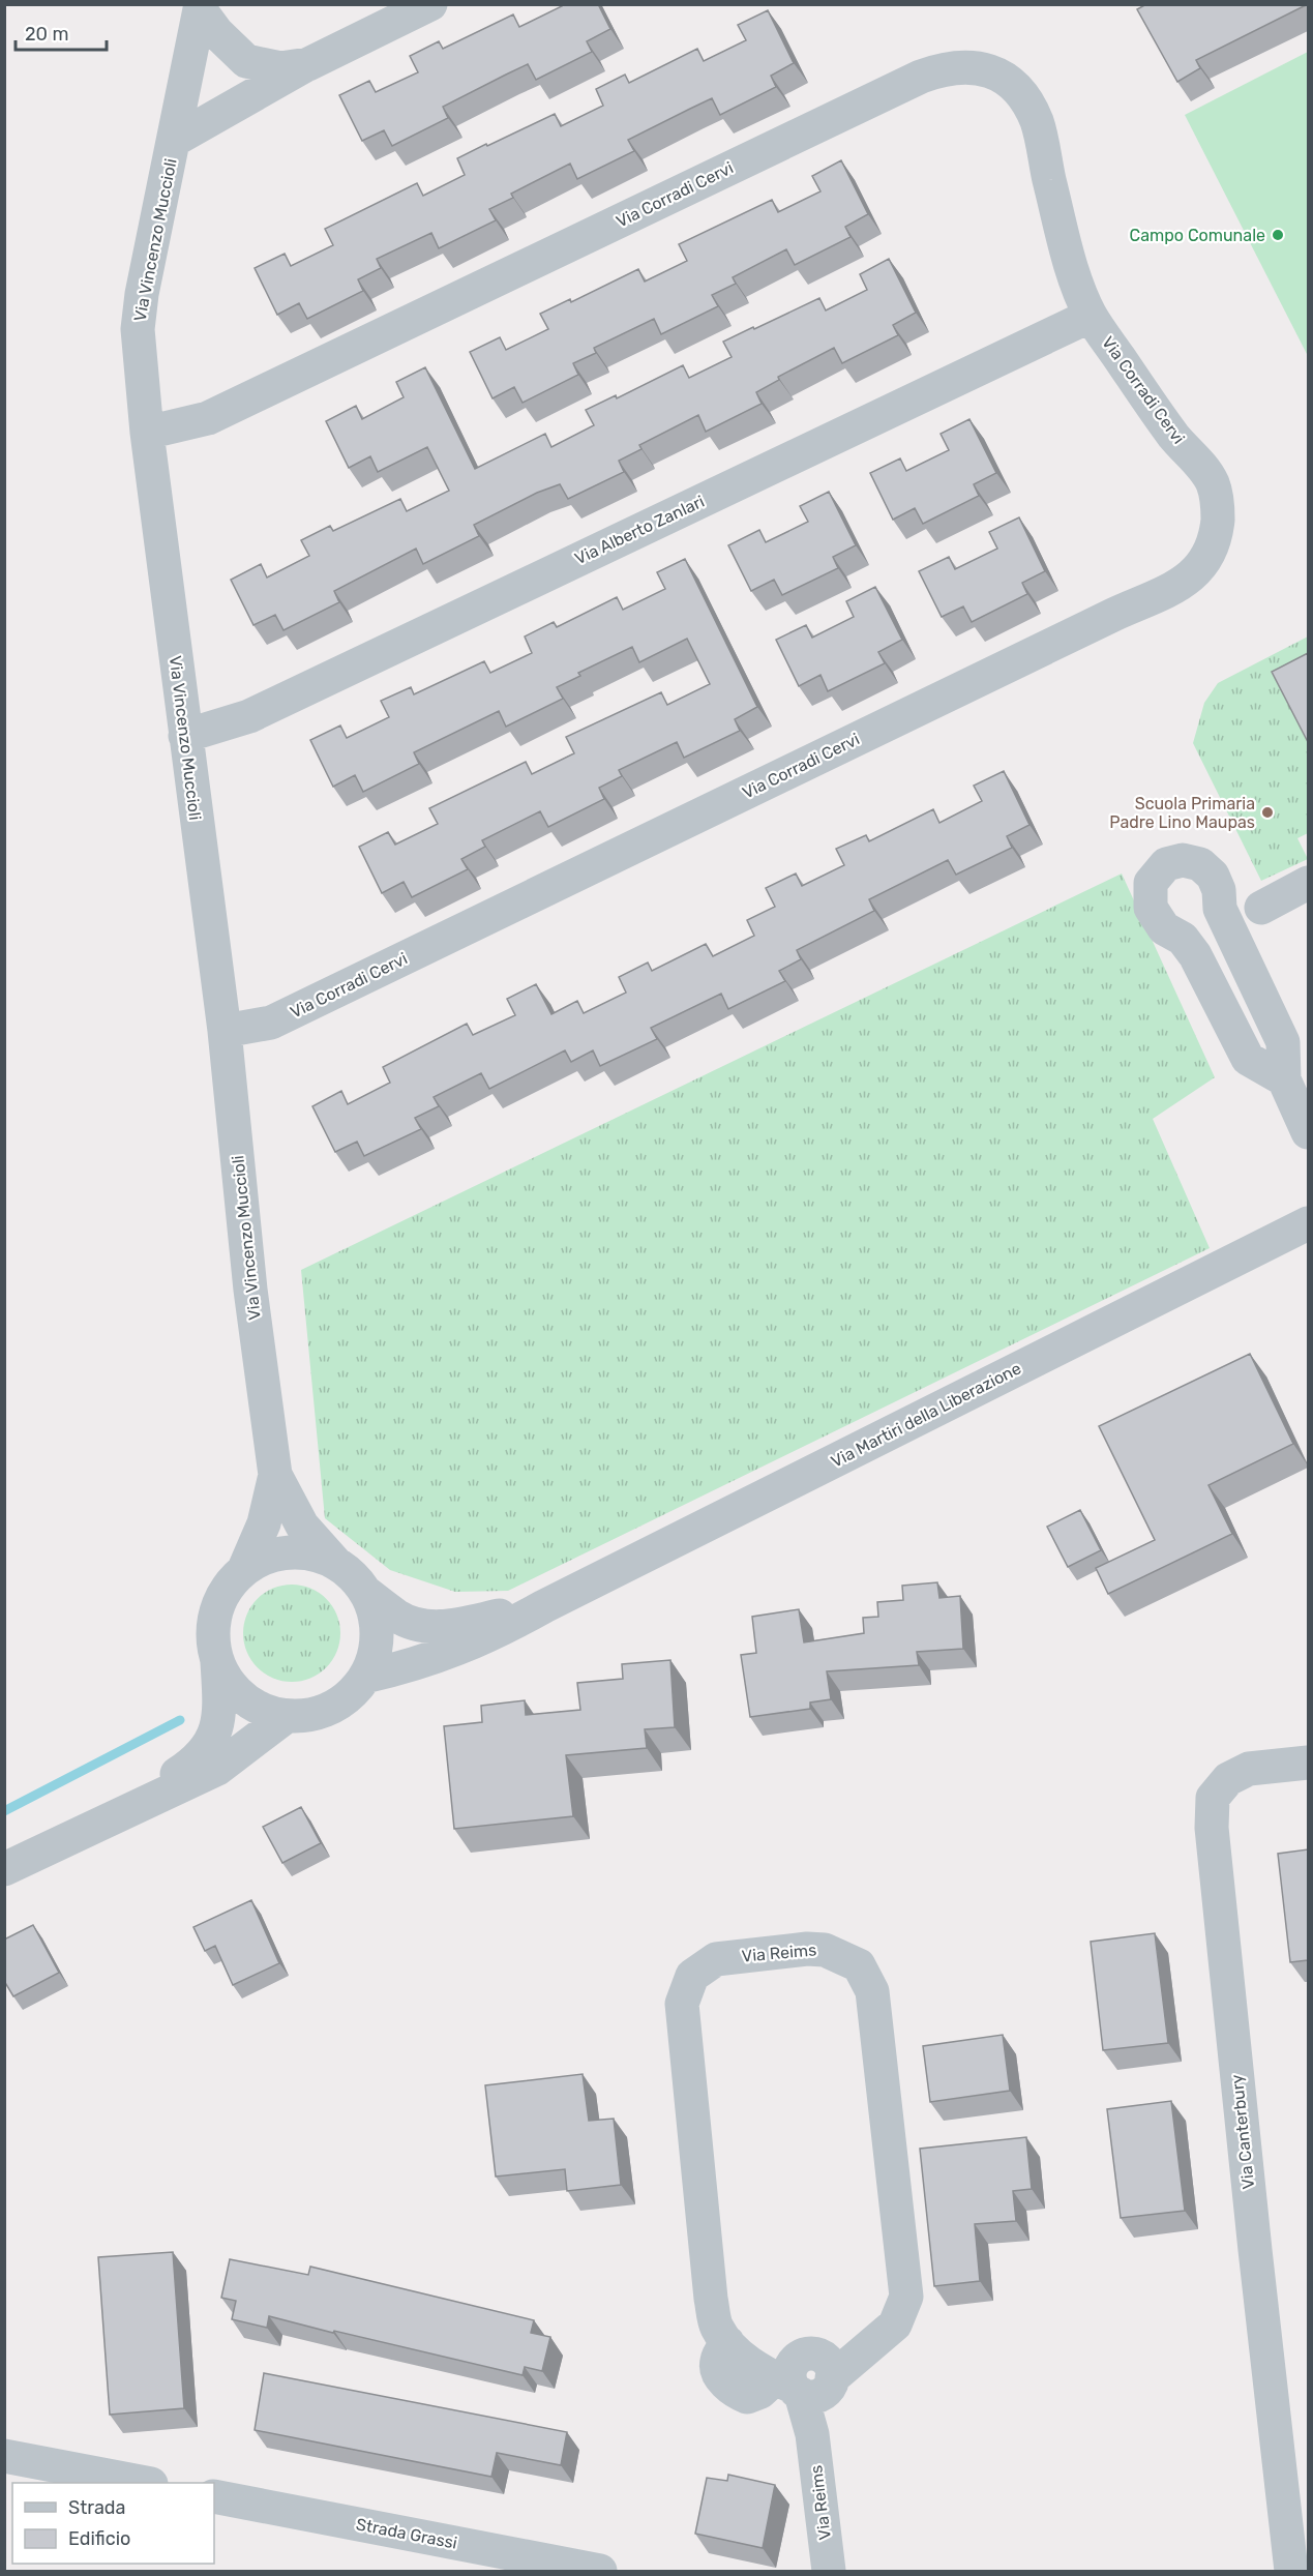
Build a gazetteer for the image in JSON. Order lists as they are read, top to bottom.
{
  "streets": {
    "street": [
      "Via Corradi Cervi",
      "Via Vincenzo Muccioli",
      "Via Alberto Zanlari",
      "Via Martiri della Liberazione",
      "Via Reims",
      "Via Canterbury",
      "Strada Grassi"
    ]
  },
  "crossings": [
    ["Via Corradi Cervi", "Via Vincenzo Muccioli"],
    ["Via Corradi Cervi", "Via Alberto Zanlari"],
    ["Via Vincenzo Muccioli", "Via Alberto Zanlari"]
  ],
  "places": ["Campo Comunale", "Scuola Primaria Padre Lino Maupas"],
  "legend": ["Strada", "Edificio"],
  "scale_bar": "20 m"
}
